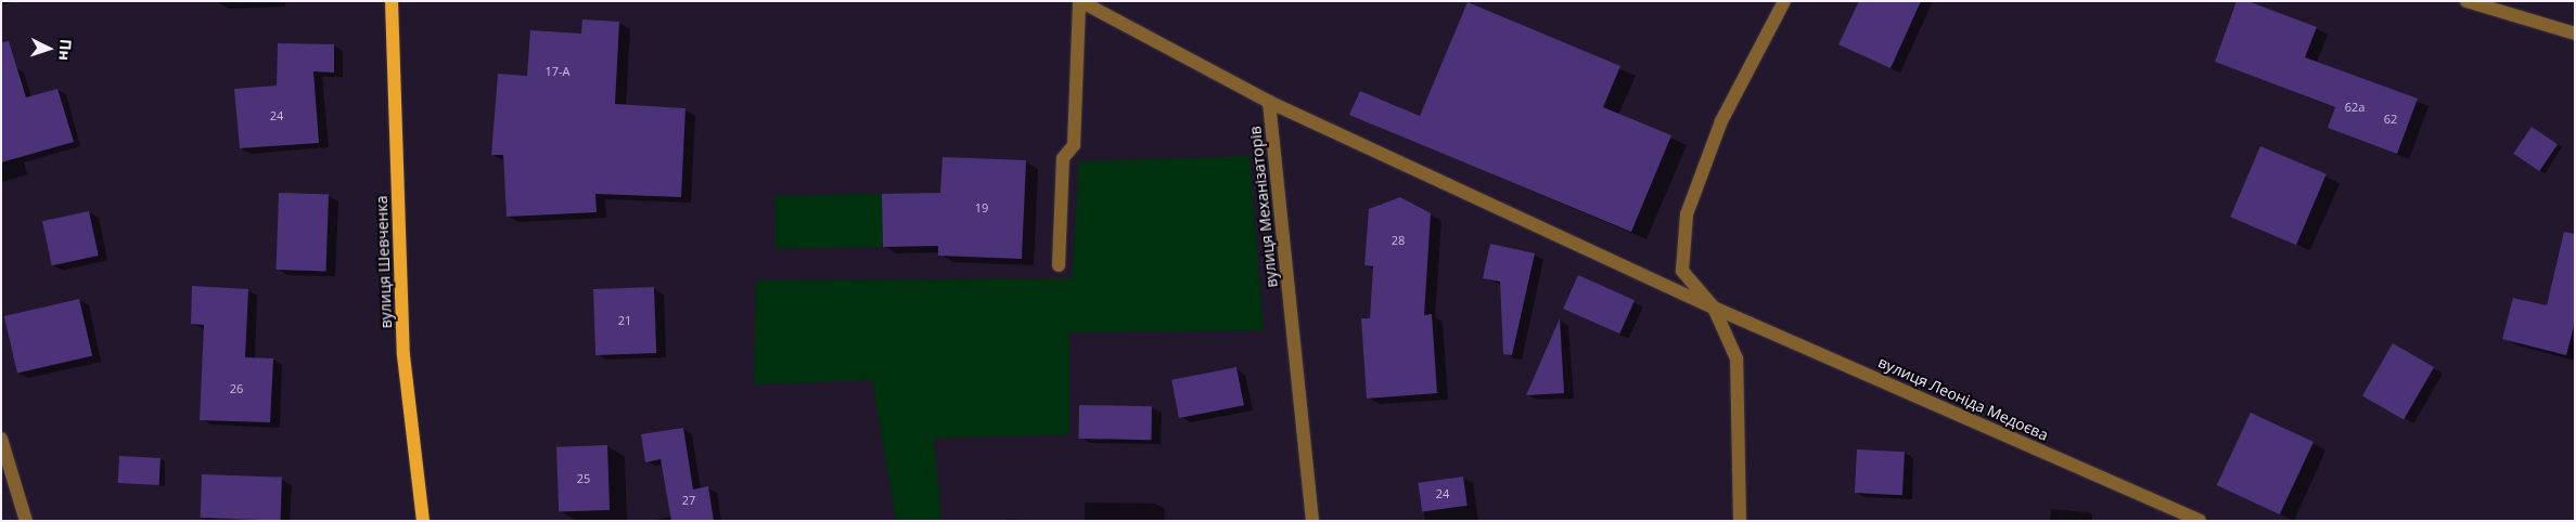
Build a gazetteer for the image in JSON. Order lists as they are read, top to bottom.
{
  "streets": {
    "main road": ["вулиця Шевченка"],
    "street": ["вулиця Механізаторів", "вулиця Леоніда Медоєва"]
  },
  "crossings": [
    ["вулиця Механізаторів", "вулиця Леоніда Медоєва"]
  ],
  "house_numbers": [
    "17-А",
    "62а",
    "24",
    "62",
    "19",
    "28",
    "21",
    "26",
    "25",
    "24",
    "27"
  ],
  "north": "right"
}
